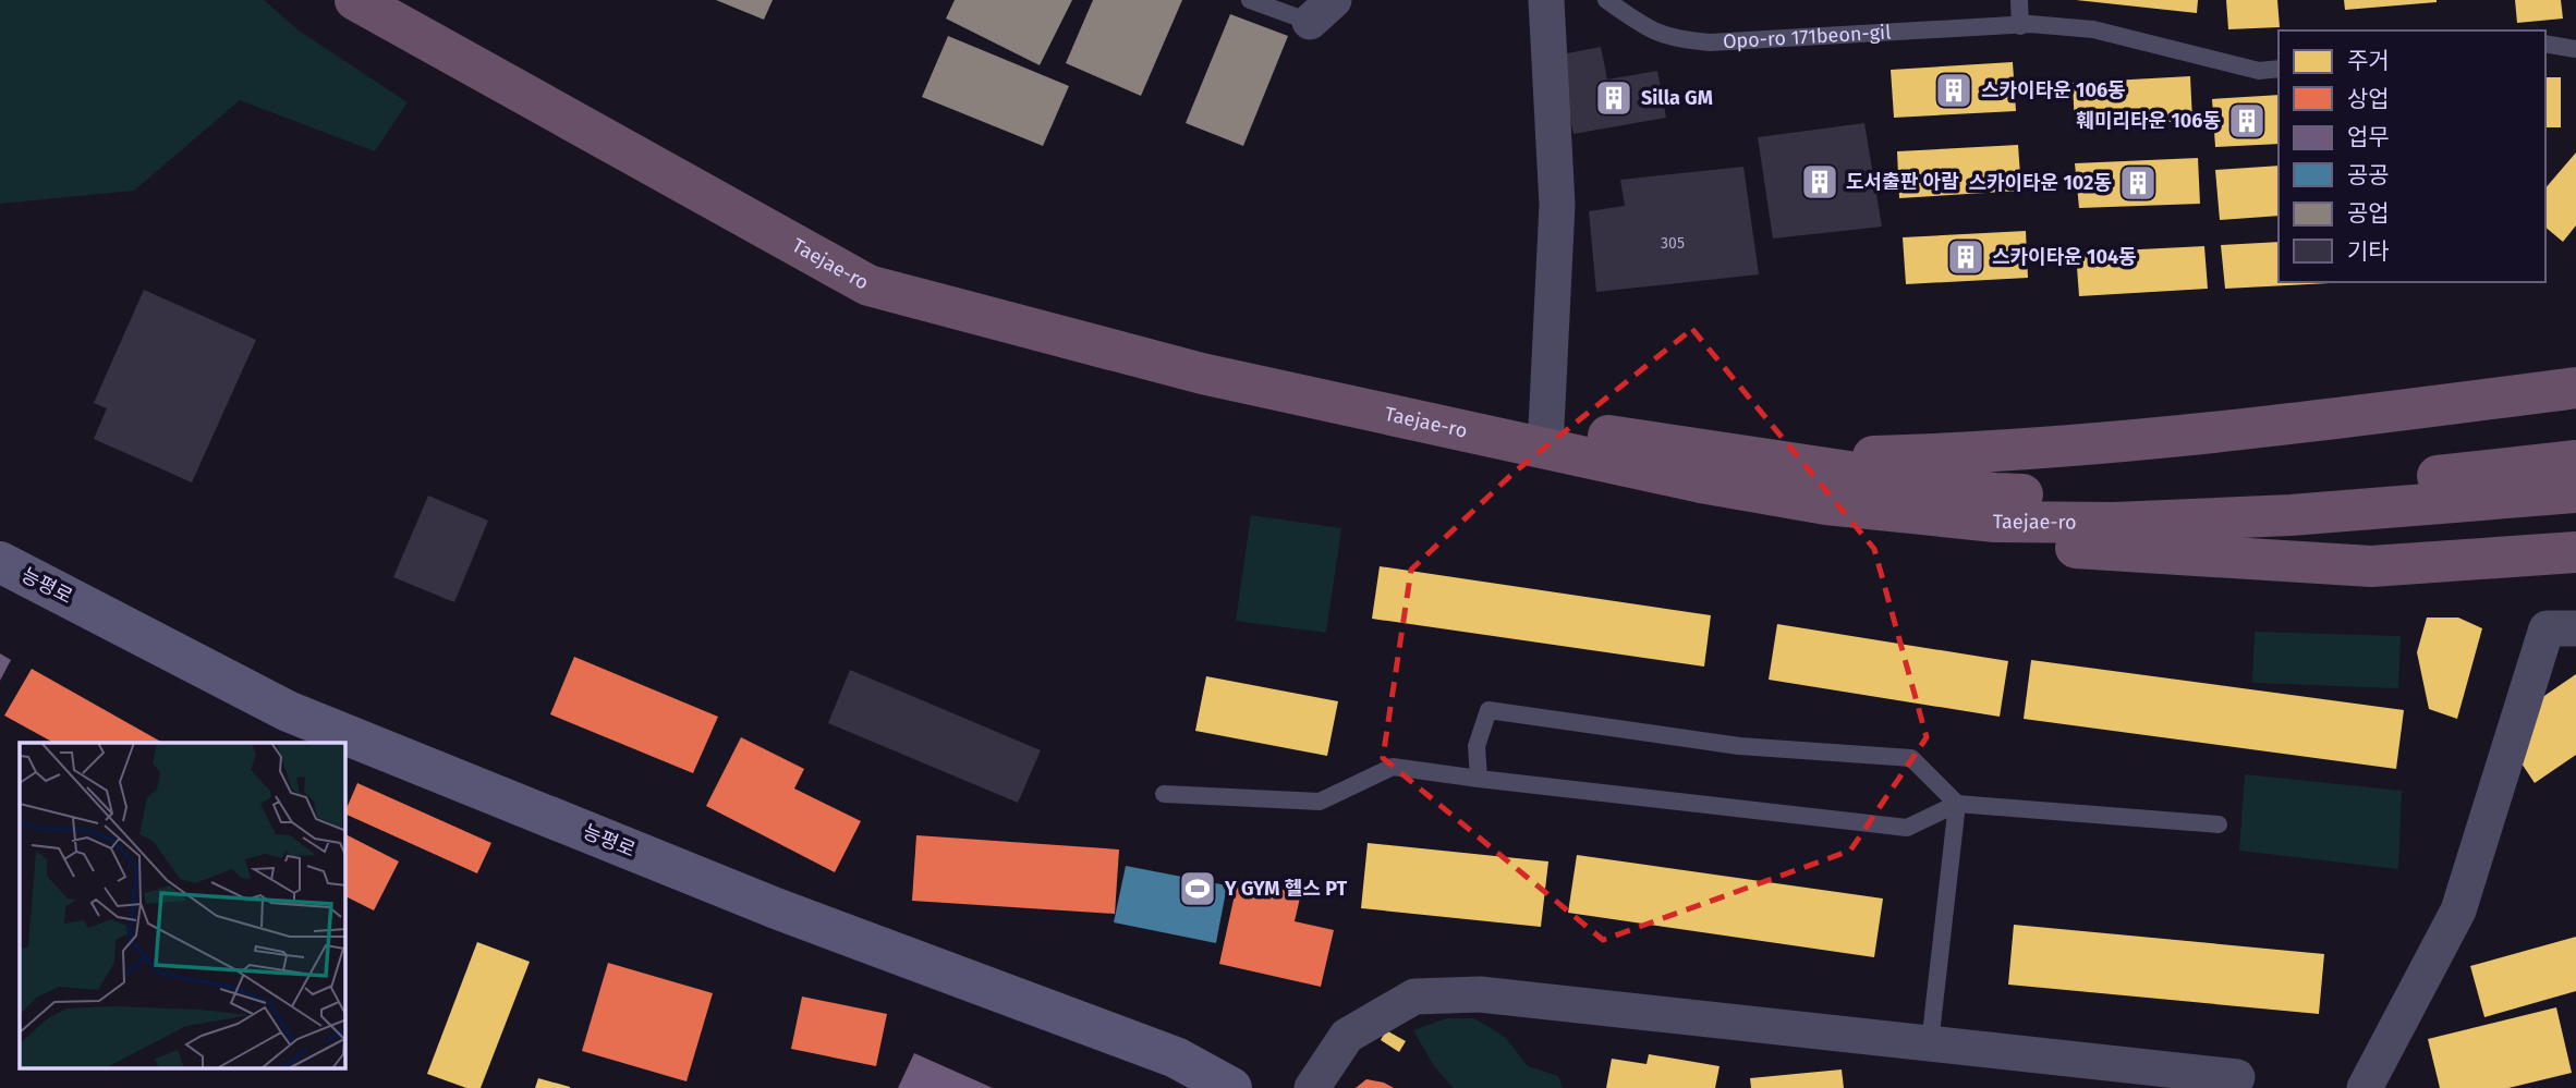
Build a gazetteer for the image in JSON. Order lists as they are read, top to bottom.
{
  "streets": {
    "highway": ["Taejae-ro"],
    "main road": ["능평로"],
    "lane": ["Opo-ro 171beon-gil"]
  },
  "places": {
    "building": [
      "스카이타운 106동",
      "Silla GM",
      "훼미리타운 106동",
      "도서출판 아람",
      "스카이타운 102동",
      "스카이타운 104동"
    ],
    "sports": ["Y GYM 헬스 PT"]
  },
  "house_numbers": ["305"],
  "legend": [
    "주거",
    "상업",
    "업무",
    "공공",
    "공업",
    "기타"
  ]
}
